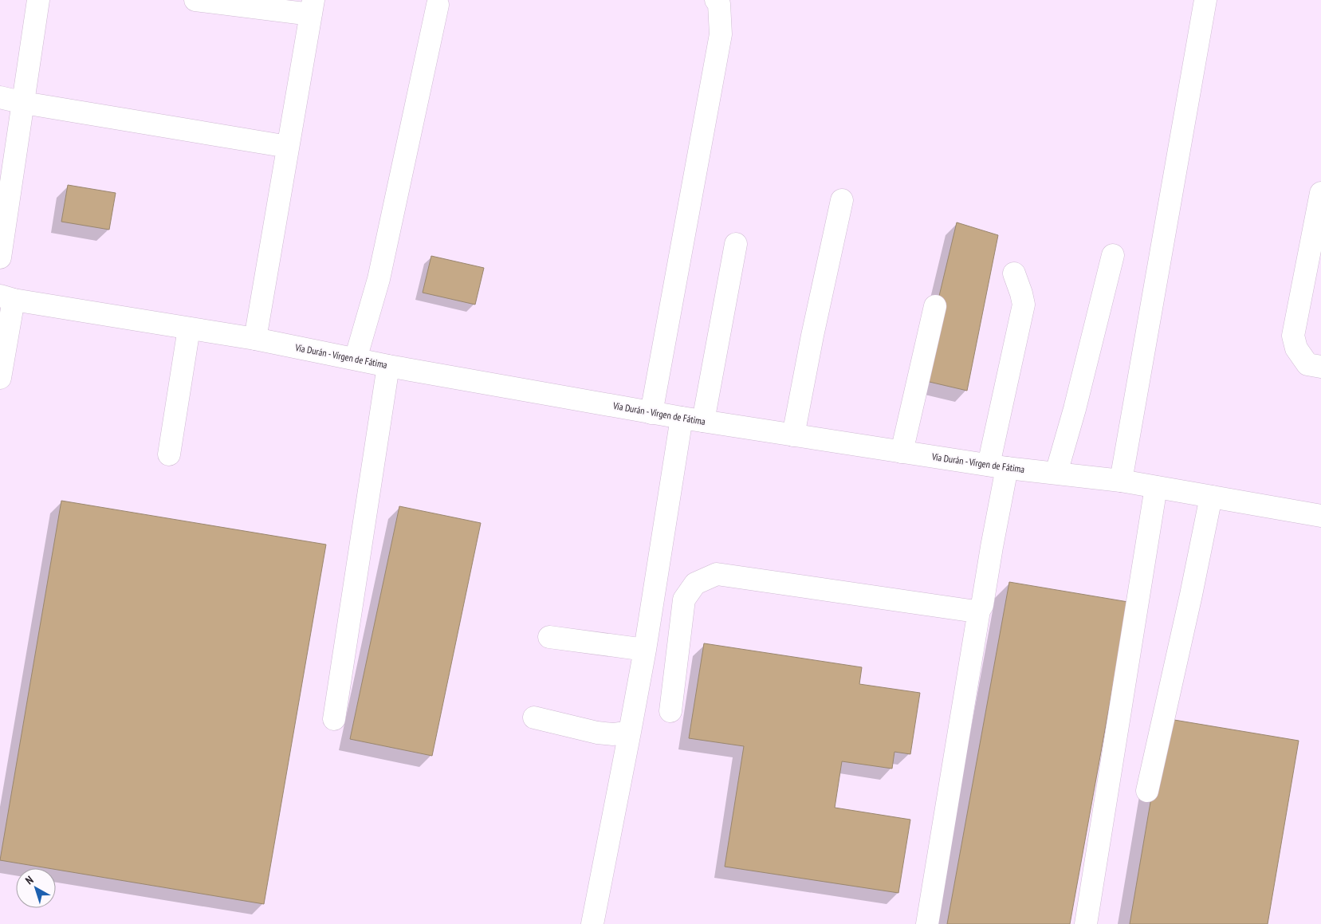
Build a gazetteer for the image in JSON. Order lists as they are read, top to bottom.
{
  "streets": {
    "street": ["Vía Durán - Vírgen de Fátima"]
  },
  "north": "top left"
}
